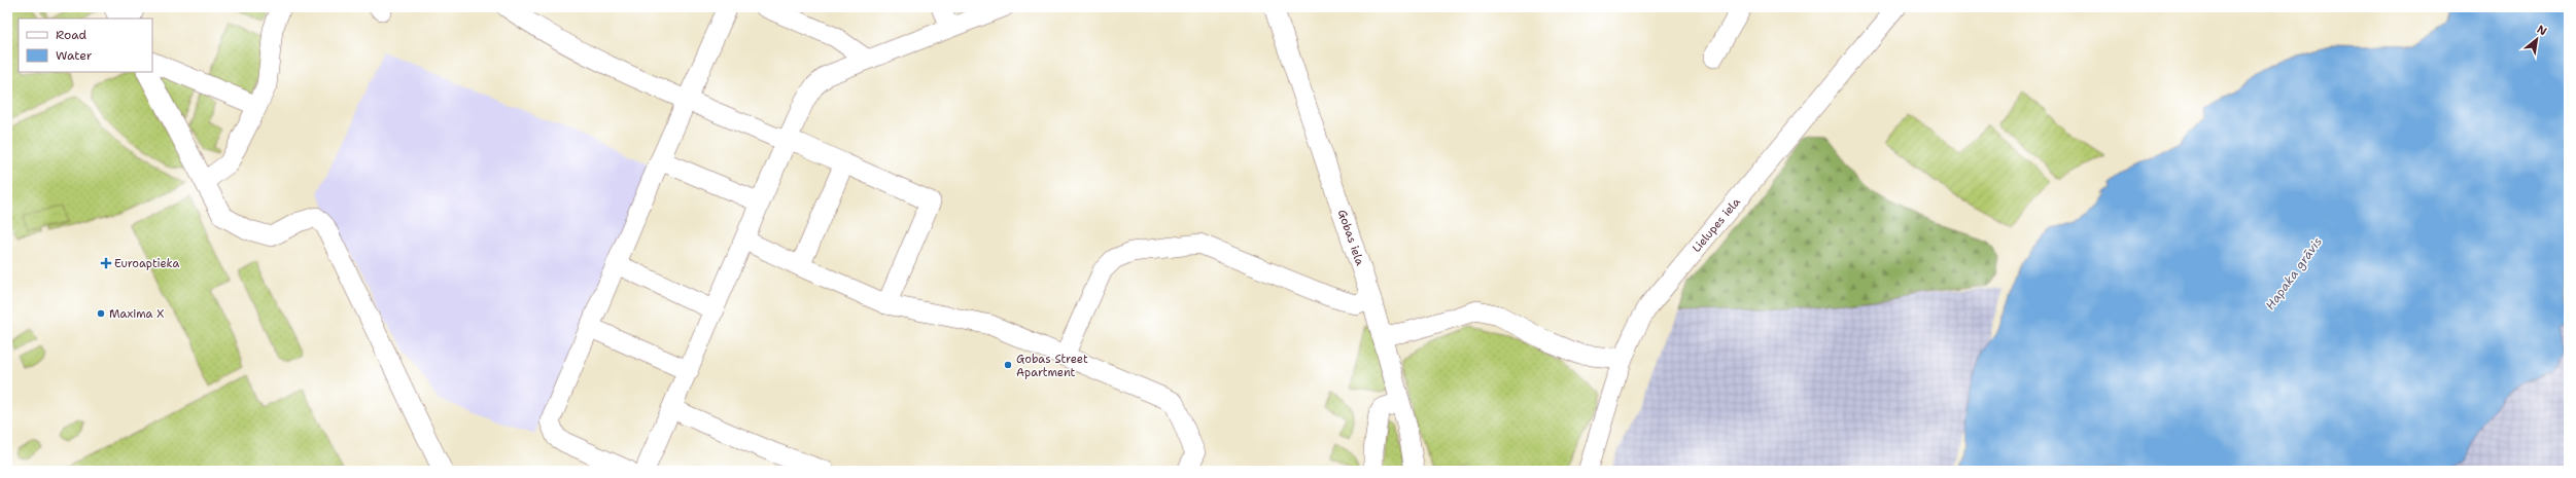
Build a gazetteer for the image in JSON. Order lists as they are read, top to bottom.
{
  "streets": {
    "street": ["Lielupes iela", "Gobas iela"]
  },
  "water": ["Hapaka grāvis"],
  "places": {
    "health": ["Euroaptieka"],
    "other": ["Maxima X", "Gobas Street Apartment"]
  },
  "legend": ["Road", "Water"],
  "north": "top right"
}
